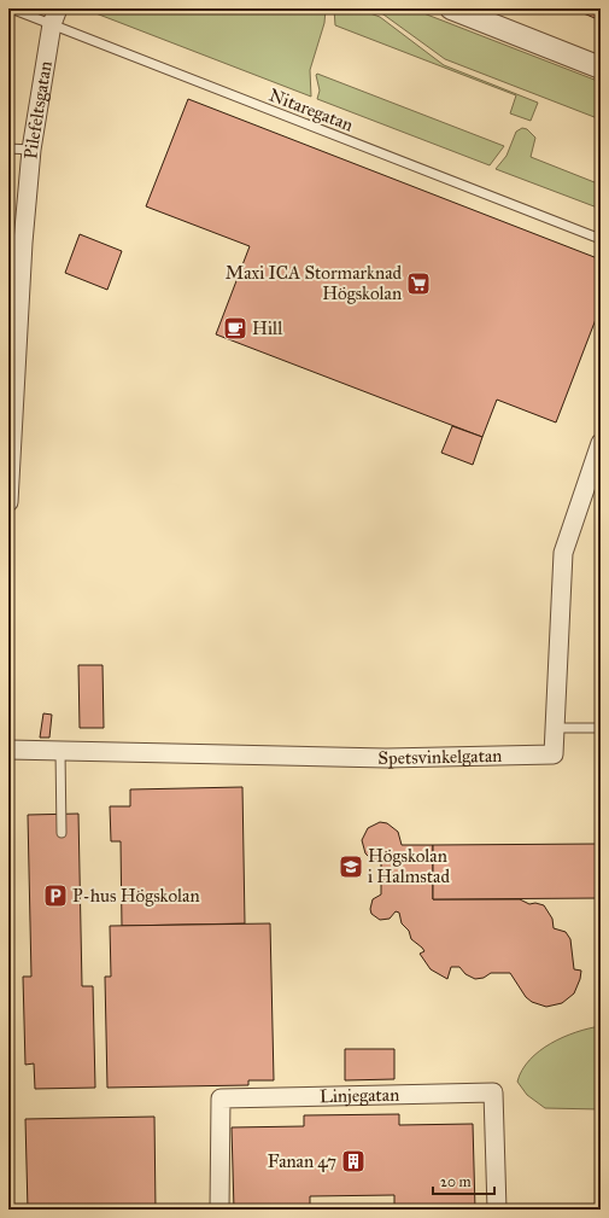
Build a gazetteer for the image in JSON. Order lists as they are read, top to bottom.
{
  "streets": {
    "street": ["Pilefeltsgatan", "Spetsvinkelgatan", "Linjegatan"],
    "lane": ["Nitaregatan"]
  },
  "crossings": [
    ["Pilefeltsgatan", "Nitaregatan"]
  ],
  "places": {
    "supermarket": ["Maxi ICA Stormarknad Högskolan"],
    "cafe": ["Hill"],
    "school or university": ["Högskolan i Halmstad"],
    "parking": ["P-hus Högskolan"],
    "building": ["Fanan 47"]
  },
  "scale_bar": "20 m"
}
